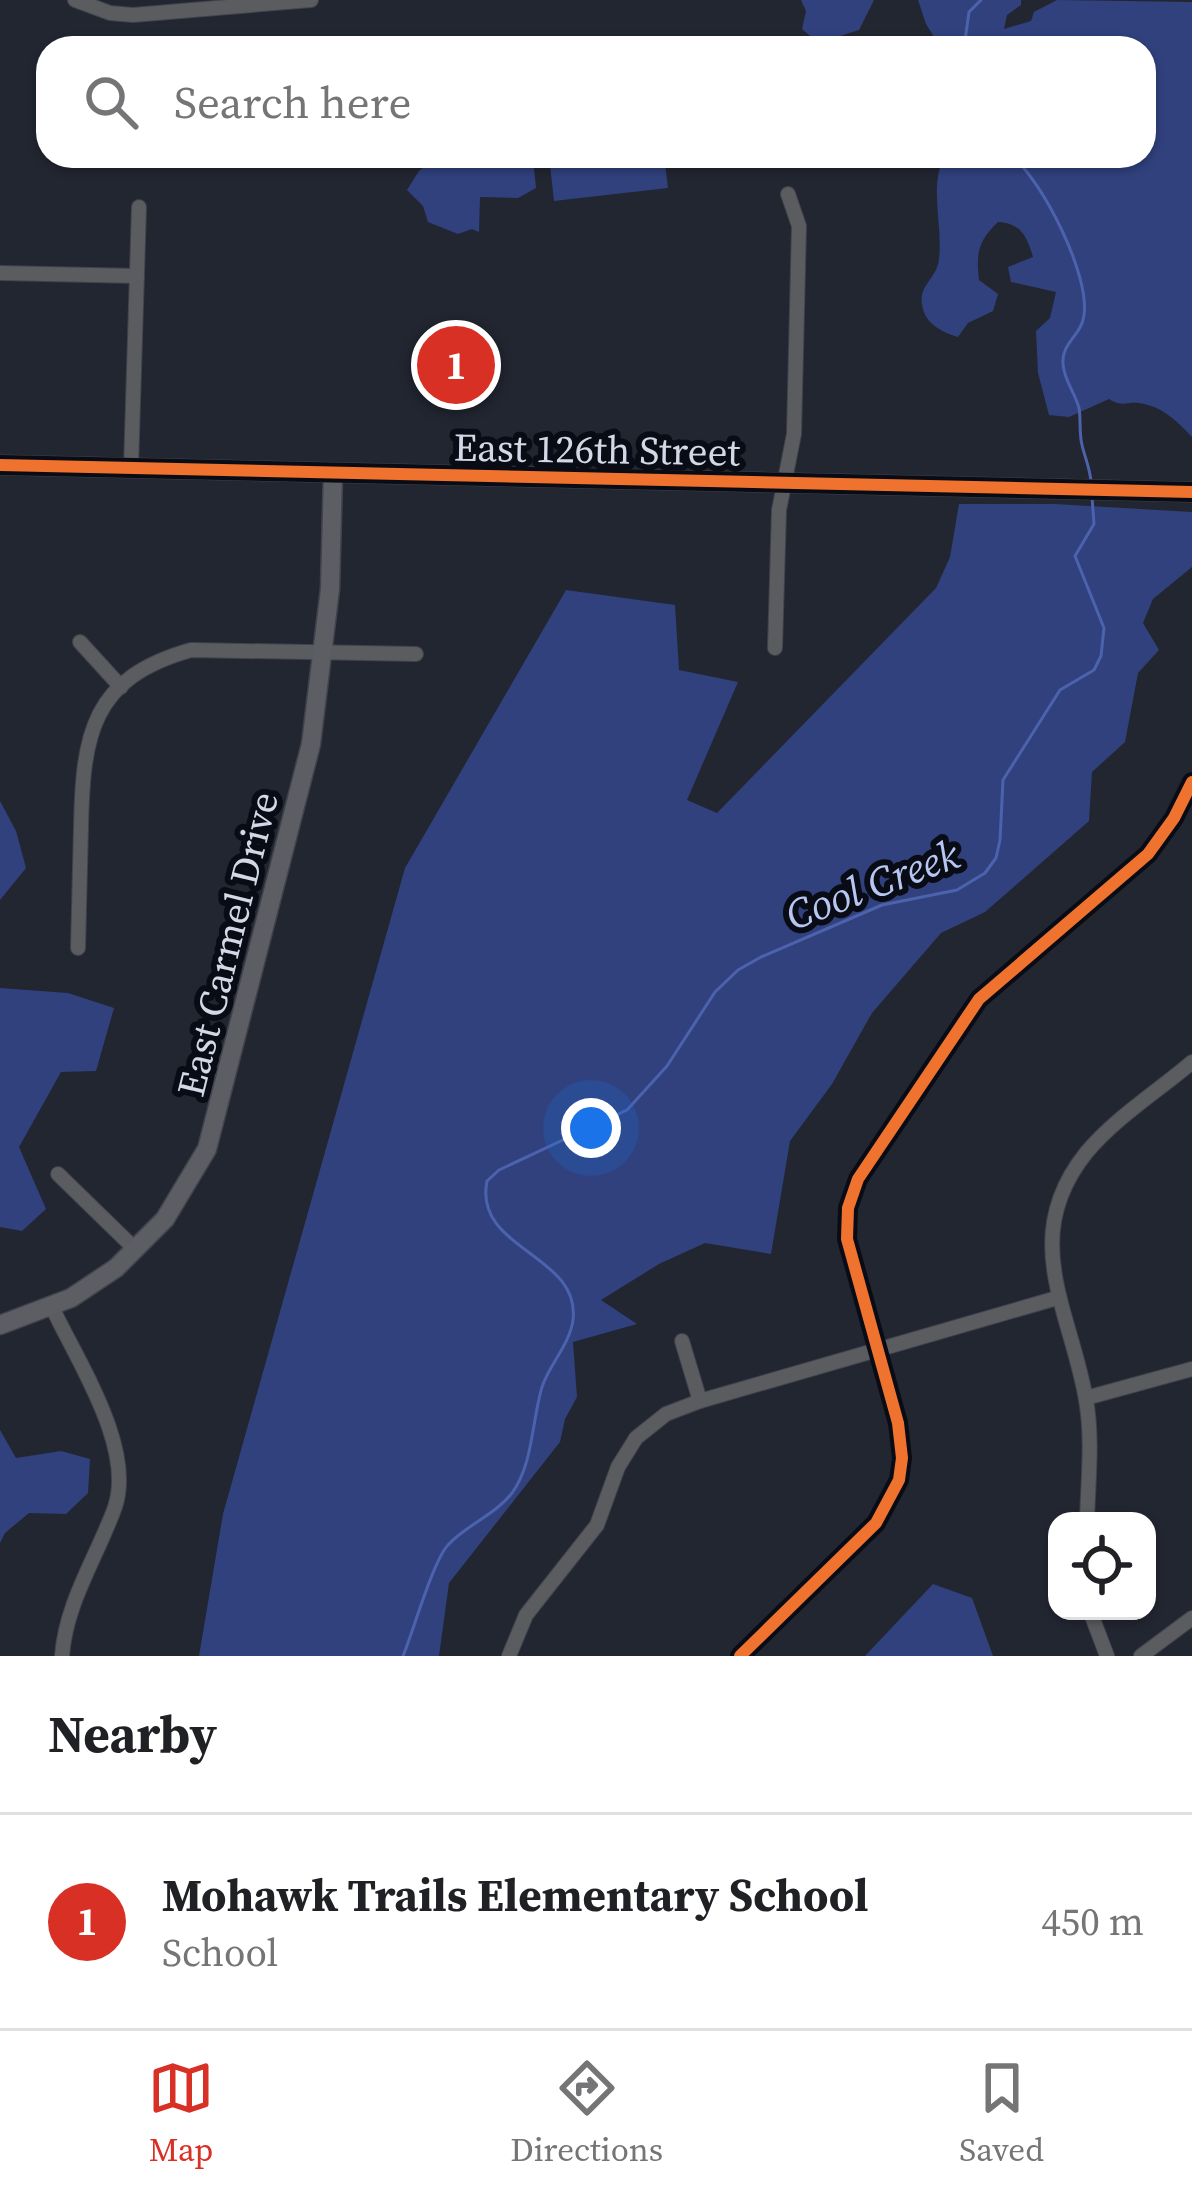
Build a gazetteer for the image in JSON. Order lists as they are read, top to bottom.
{
  "streets": {
    "street": ["East 126th Street", "East Carmel Drive"]
  },
  "crossings": [
    ["East 126th Street", "East Carmel Drive"]
  ],
  "water": ["Cool Creek"],
  "page": {
    "search": "Search here",
    "pins": "1",
    "heading": "Nearby",
    "list": [
      {
        "mark": "1",
        "name": "Mohawk Trails Elementary School",
        "note": "School",
        "value": "450 m"
      }
    ],
    "nav": ["Map", "Directions", "Saved"]
  }
}
